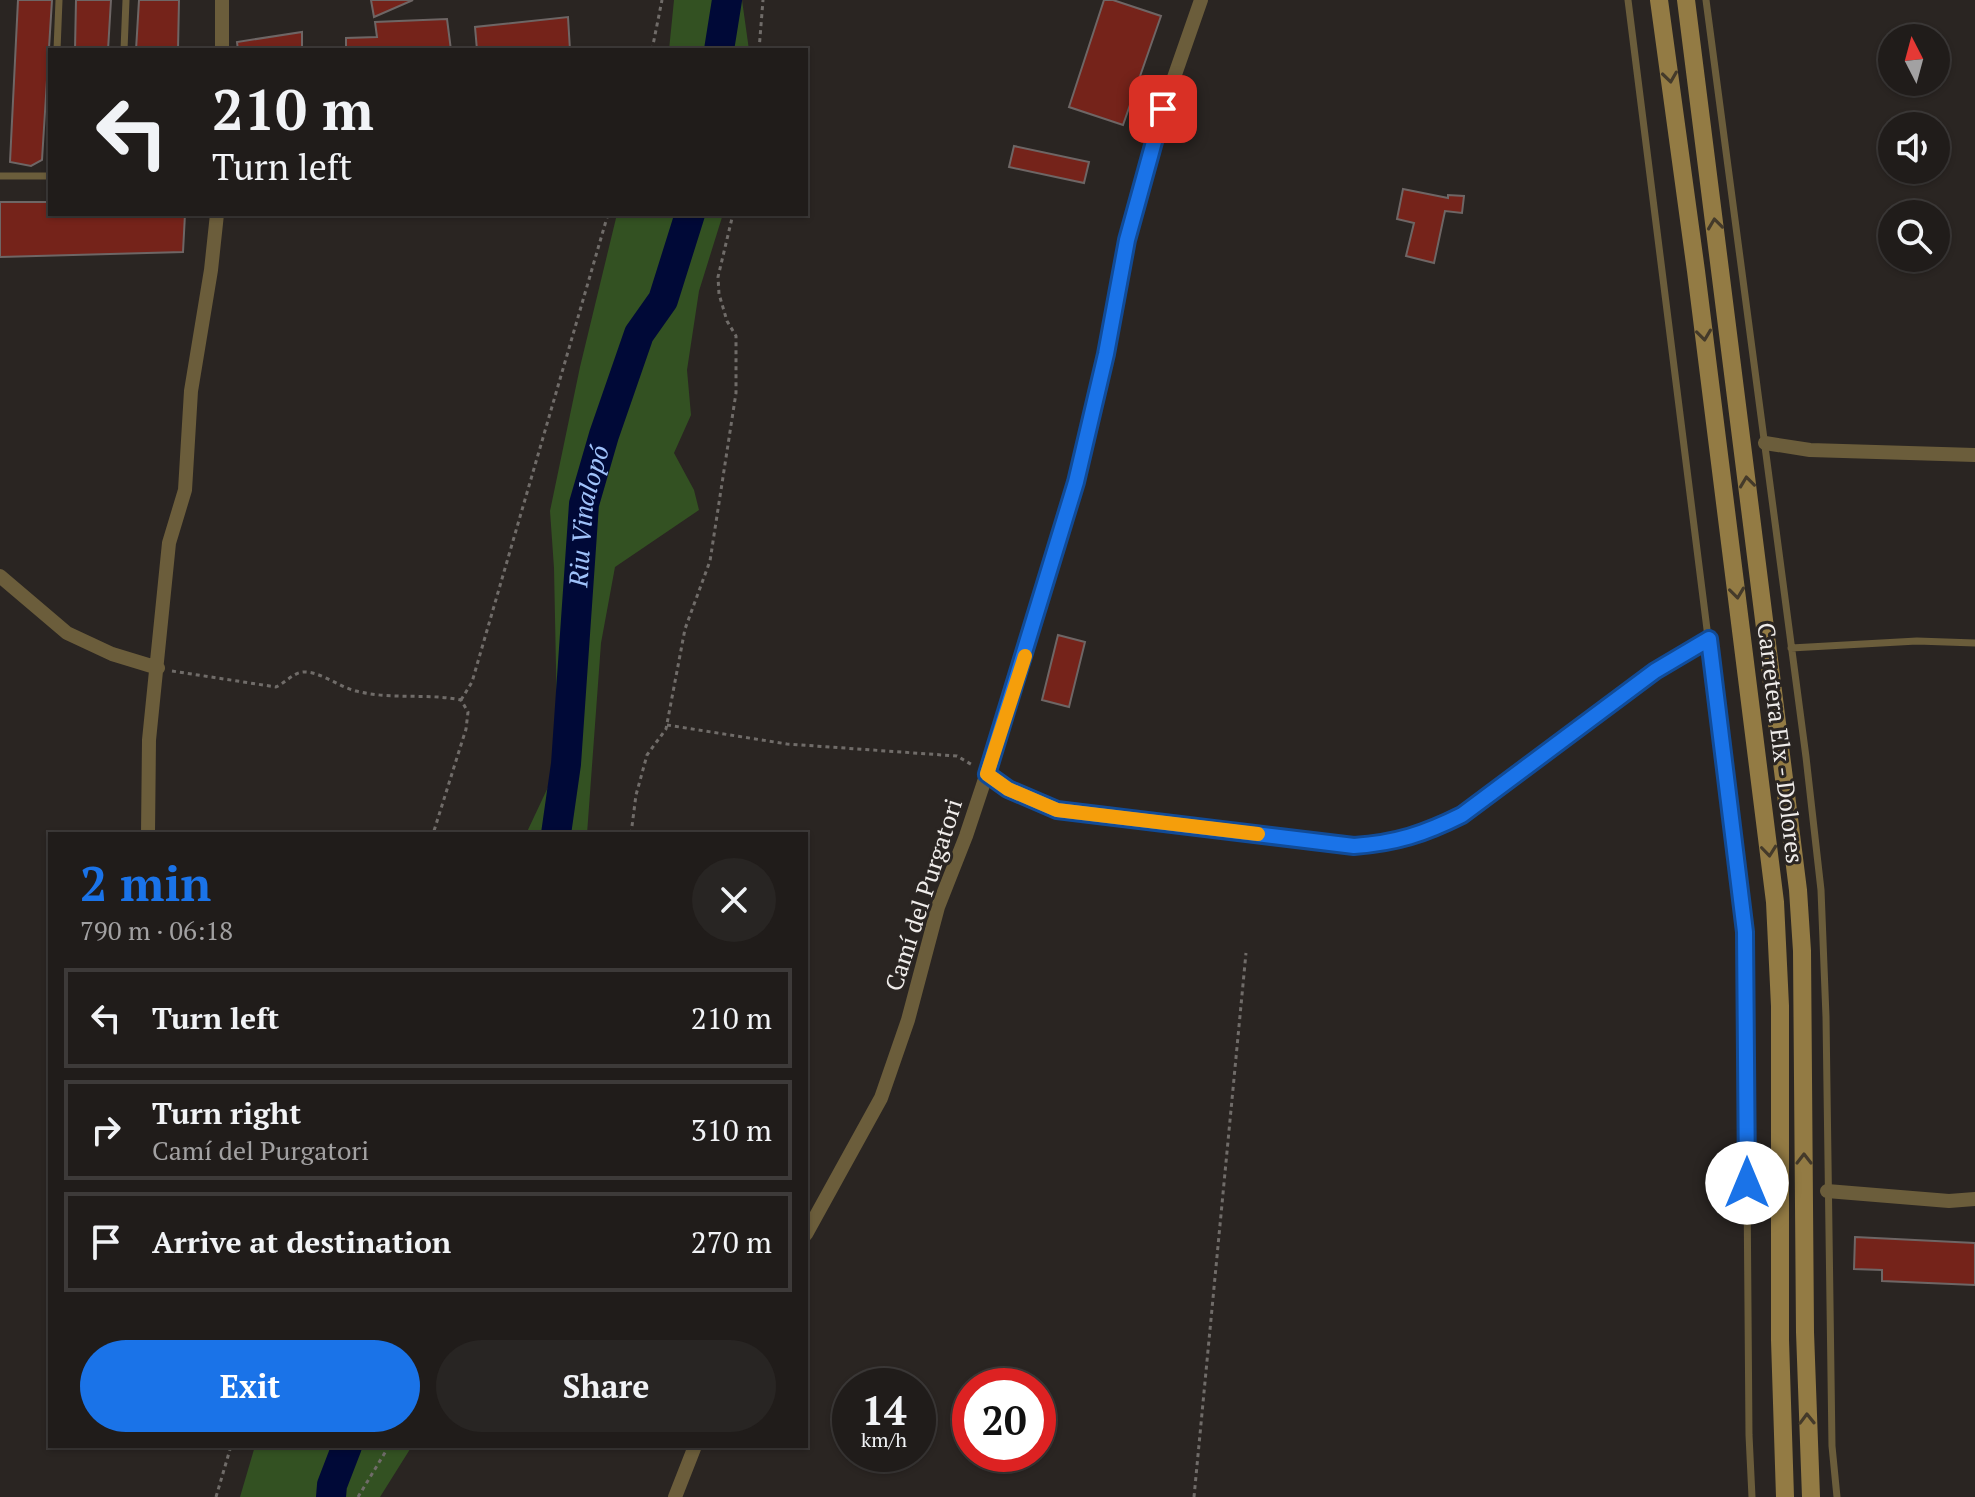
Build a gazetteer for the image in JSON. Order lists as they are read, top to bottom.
{
  "streets": {
    "main road": ["Carretera Elx - Dolores"],
    "street": ["Camí del Purgatori"]
  },
  "water": ["Riu Vinalopó"],
  "north": "top",
  "page": {
    "turn": ["210 m", "Turn left"],
    "heading": ["2 min", "790 m · 06:18"],
    "list": [
      {
        "name": "Turn left",
        "value": "210 m"
      },
      {
        "name": "Turn right",
        "note": "Camí del Purgatori",
        "value": "310 m"
      },
      {
        "name": "Arrive at destination",
        "value": "270 m"
      }
    ],
    "buttons": ["Exit", "Share"],
    "speed": "14 km/h",
    "limit": "20"
  }
}
